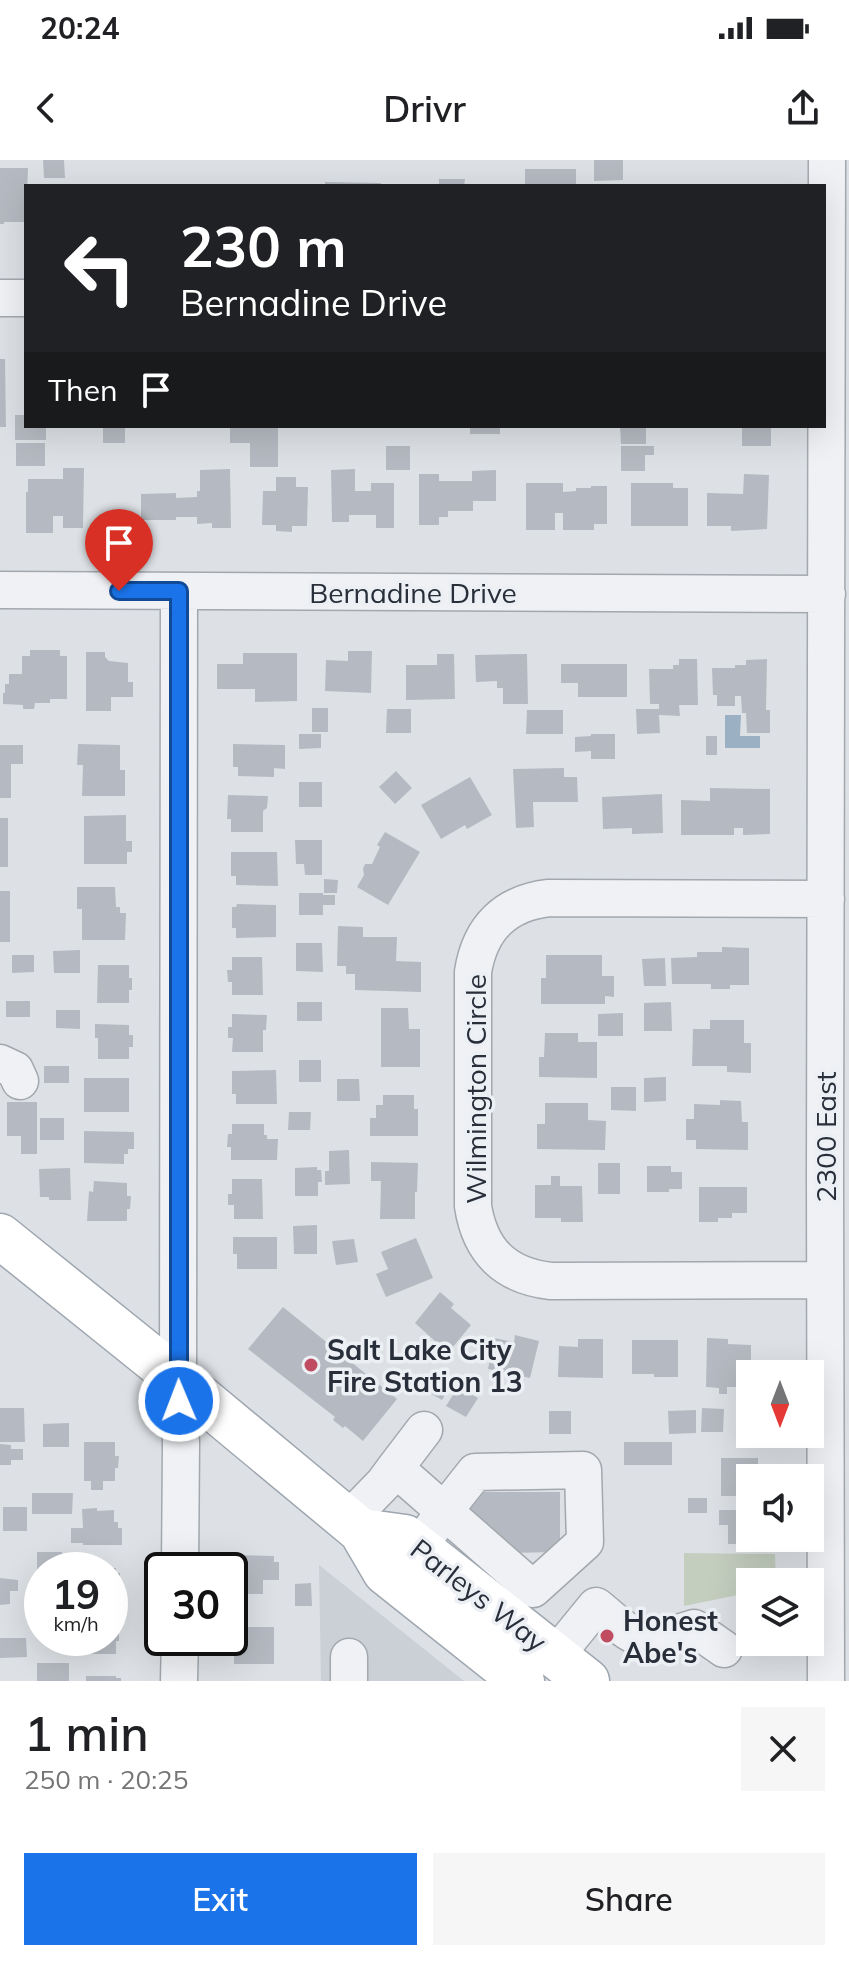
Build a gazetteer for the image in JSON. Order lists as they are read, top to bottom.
{
  "streets": {
    "main road": ["Parleys Way"],
    "street": ["Bernadine Drive", "Wilmington Circle", "2300 East"]
  },
  "crossings": [
    ["Bernadine Drive", "2300 East"],
    ["Wilmington Circle", "2300 East"]
  ],
  "places": ["Salt Lake City Fire Station 13", "Honest Abe's"],
  "north": "bottom",
  "page": {
    "status": "20:24",
    "header": "Drivr",
    "turn": ["230 m", "Bernadine Drive"],
    "then": "Then",
    "speed": "19 km/h",
    "limit": "30",
    "heading": ["1 min", "250 m · 20:25"],
    "buttons": ["Exit", "Share"]
  }
}
